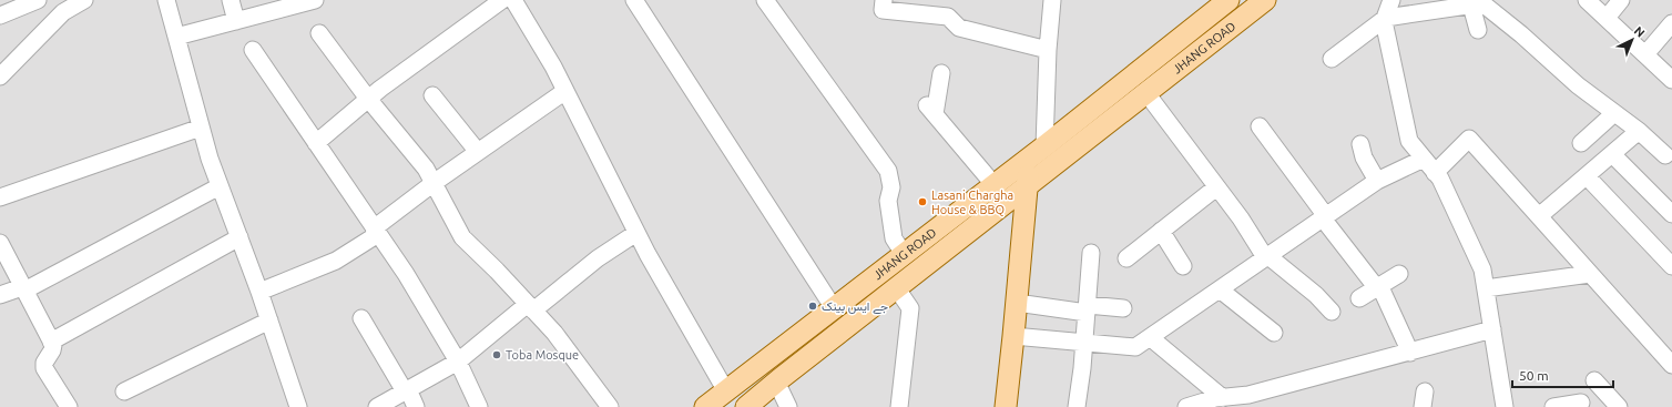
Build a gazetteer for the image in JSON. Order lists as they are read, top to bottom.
{
  "streets": {
    "main road": ["JHANG ROAD"]
  },
  "places": ["Lasani Chargha House & BBQ", "جے ایس بینک", "Toba Mosque"],
  "scale_bar": "50 m",
  "north": "top right"
}
